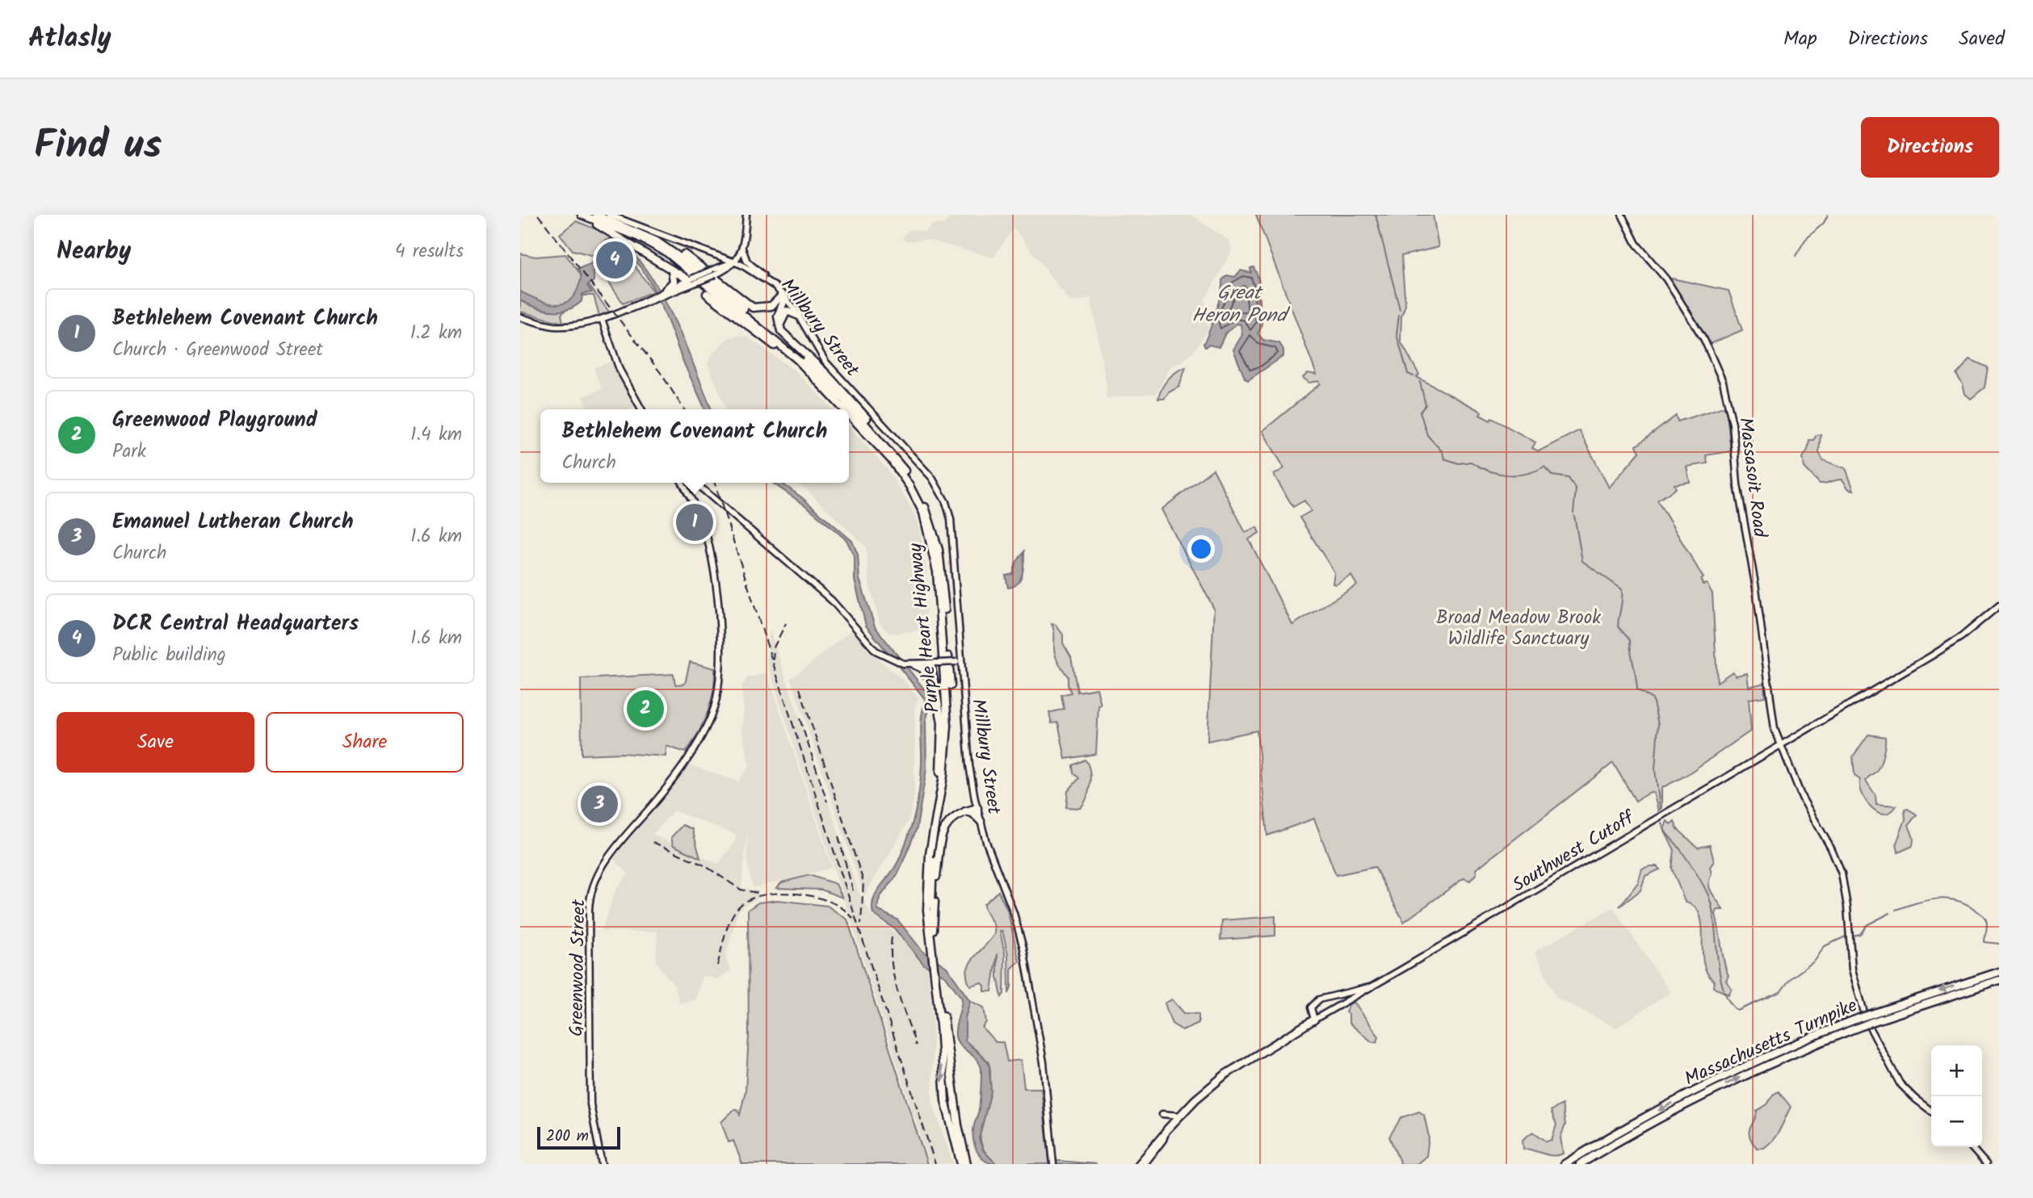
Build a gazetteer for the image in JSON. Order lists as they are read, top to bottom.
{
  "streets": {
    "highway": ["Purple Heart Highway", "Southwest Cutoff", "Massachusetts Turnpike"],
    "main road": ["Millbury Street", "Massasoit Road", "Greenwood Street"]
  },
  "crossings": [
    ["Millbury Street", "Purple Heart Highway"],
    ["Massasoit Road", "Southwest Cutoff"]
  ],
  "water": ["Great Heron Pond"],
  "parks": ["Broad Meadow Brook Wildlife Sanctuary"],
  "scale_bar": "200 m",
  "page": {
    "header": "Atlasly",
    "nav": ["Map", "Directions", "Saved"],
    "title": "Find us",
    "buttons": [
      "Directions",
      ["Save", "Share"]
    ],
    "heading": ["Nearby", "4 results"],
    "pins": [
      "4",
      "1",
      "2",
      "3"
    ],
    "list": [
      {
        "mark": "1",
        "name": "Bethlehem Covenant Church",
        "note": "Church · Greenwood Street",
        "value": "1.2 km"
      },
      {
        "mark": "2",
        "name": "Greenwood Playground",
        "note": "Park",
        "value": "1.4 km"
      },
      {
        "mark": "3",
        "name": "Emanuel Lutheran Church",
        "note": "Church",
        "value": "1.6 km"
      },
      {
        "mark": "4",
        "name": "DCR Central Headquarters",
        "note": "Public building",
        "value": "1.6 km"
      }
    ],
    "popup": ["Bethlehem Covenant Church", "Church"],
    "map_buttons": ["+", "−"],
    "scale": "200 m"
  }
}
